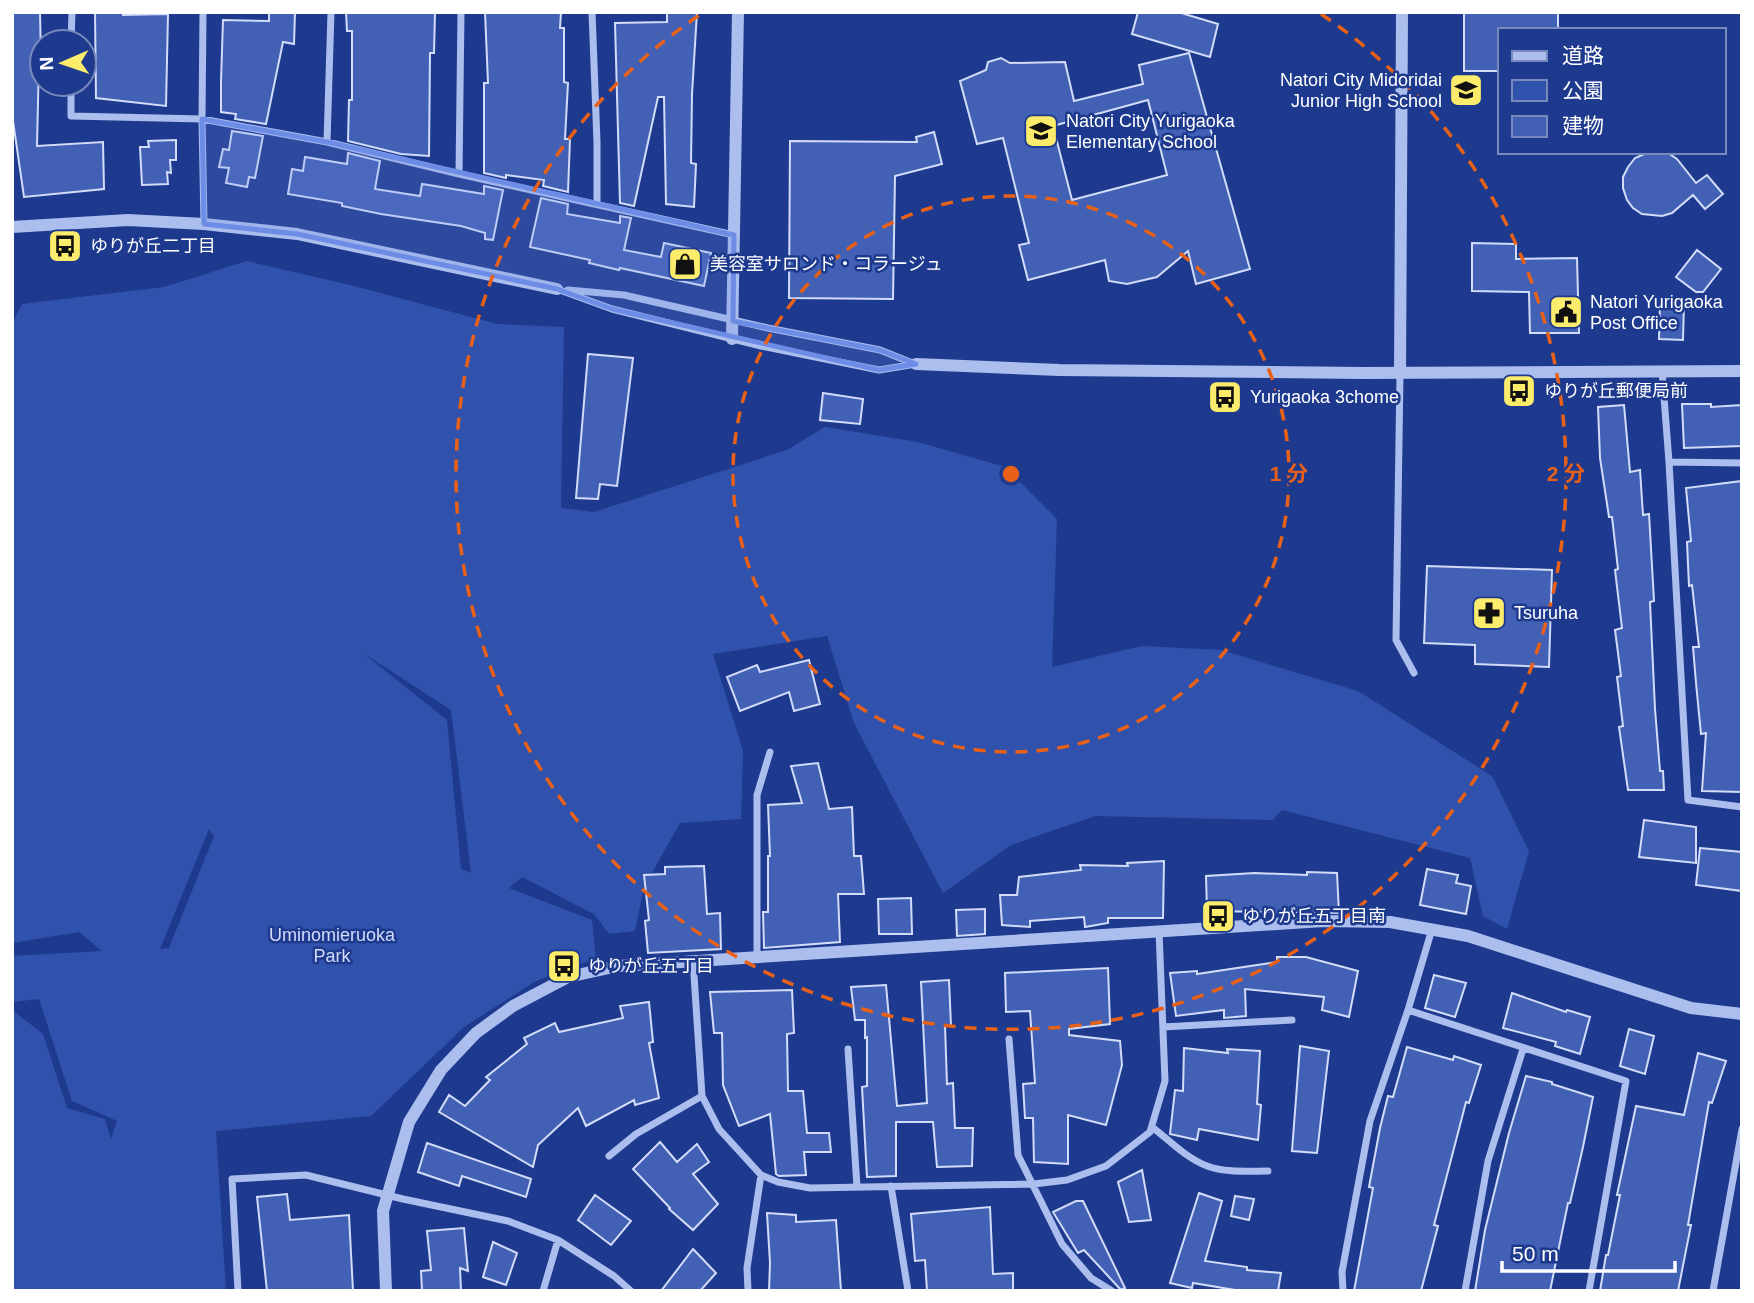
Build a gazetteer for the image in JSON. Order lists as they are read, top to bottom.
{
  "parks": ["Uminomieruoka Park"],
  "places": {
    "school or university": ["Natori City Midoridai Junior High School", "Natori City Yurigaoka Elementary School"],
    "bus stop": [
      "ゆりが丘二丁目",
      "ゆりが丘郵便局前",
      "Yurigaoka 3chome",
      "ゆりが丘五丁目南",
      "ゆりが丘五丁目"
    ],
    "shop": ["美容室サロンド・コラージュ"],
    "public building": ["Natori Yurigaoka Post Office"],
    "pharmacy": ["Tsuruha"]
  },
  "legend": ["道路", "公園", "建物"],
  "scale_bar": "50 m",
  "north": "left",
  "rings": ["1 分", "2 分"]
}
